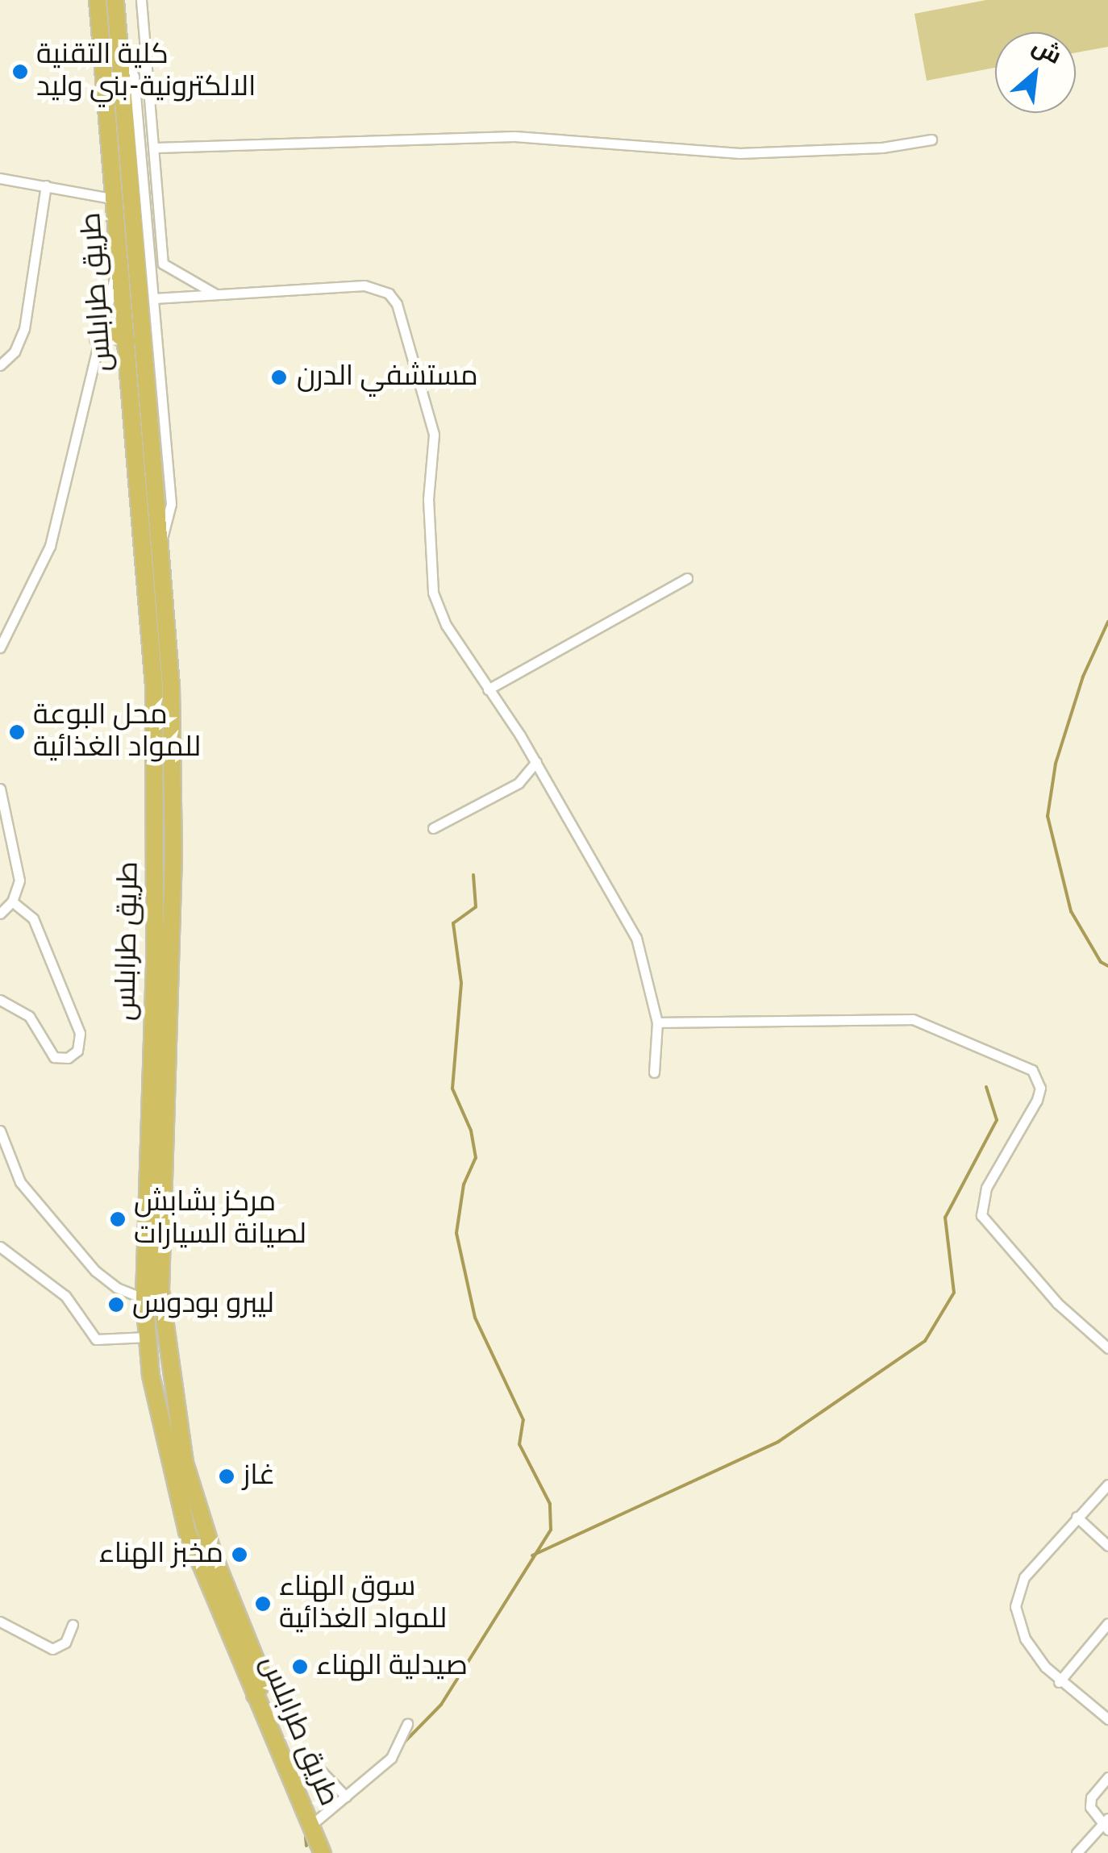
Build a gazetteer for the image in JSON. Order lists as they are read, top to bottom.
{
  "streets": {
    "highway": ["طريق طرابلس"]
  },
  "places": [
    "كلية التقنية الالكترونية-بني وليد",
    "مستشفي الدرن",
    "محل البوعة للمواد الغذائية",
    "مركز بشابش لصيانة السيارات",
    "ليبرو بودوس",
    "غاز",
    "مخبز الهناء",
    "سوق الهناء للمواد الغذائية",
    "صيدلية الهناء"
  ],
  "north": "top right"
}
